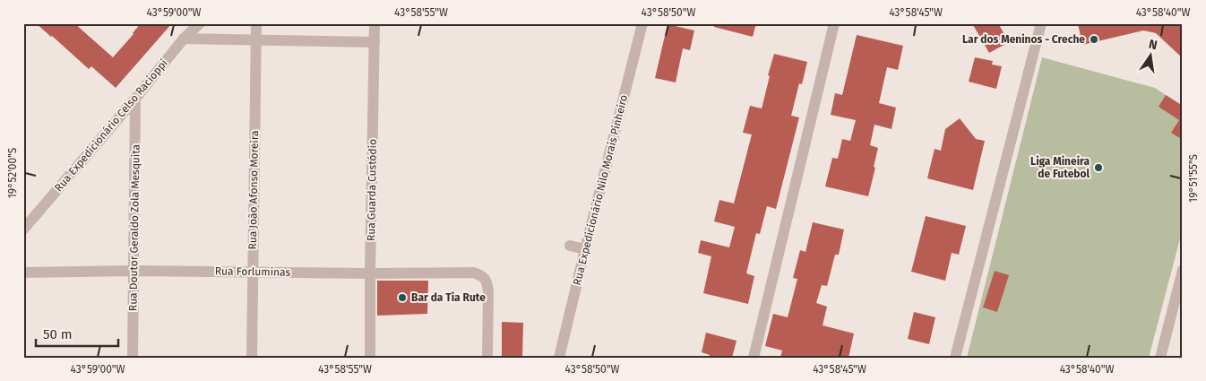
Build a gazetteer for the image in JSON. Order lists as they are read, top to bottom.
{
  "streets": {
    "street": [
      "Rua Expedicionário Celso Racioppi",
      "Rua João Afonso Moreira",
      "Rua Guarda Custódio",
      "Rua Expedicionário Nilo Morais Pinheiro",
      "Rua Doutor Geraldo Zola Mesquita",
      "Rua Forluminas"
    ]
  },
  "crossings": [
    ["Rua Expedicionário Celso Racioppi", "Rua Doutor Geraldo Zola Mesquita"],
    ["Rua João Afonso Moreira", "Rua Forluminas"],
    ["Rua Guarda Custódio", "Rua Forluminas"],
    ["Rua Doutor Geraldo Zola Mesquita", "Rua Forluminas"]
  ],
  "places": ["Lar dos Meninos - Creche", "Liga Mineira de Futebol", "Bar da Tia Rute"],
  "scale_bar": "50 m",
  "north": "top",
  "coordinates": [
    "43°59'00\"W",
    "43°58'55\"W",
    "43°58'50\"W",
    "43°58'45\"W",
    "43°58'40\"W",
    "19°52'00\"S",
    "19°51'55\"S"
  ]
}
